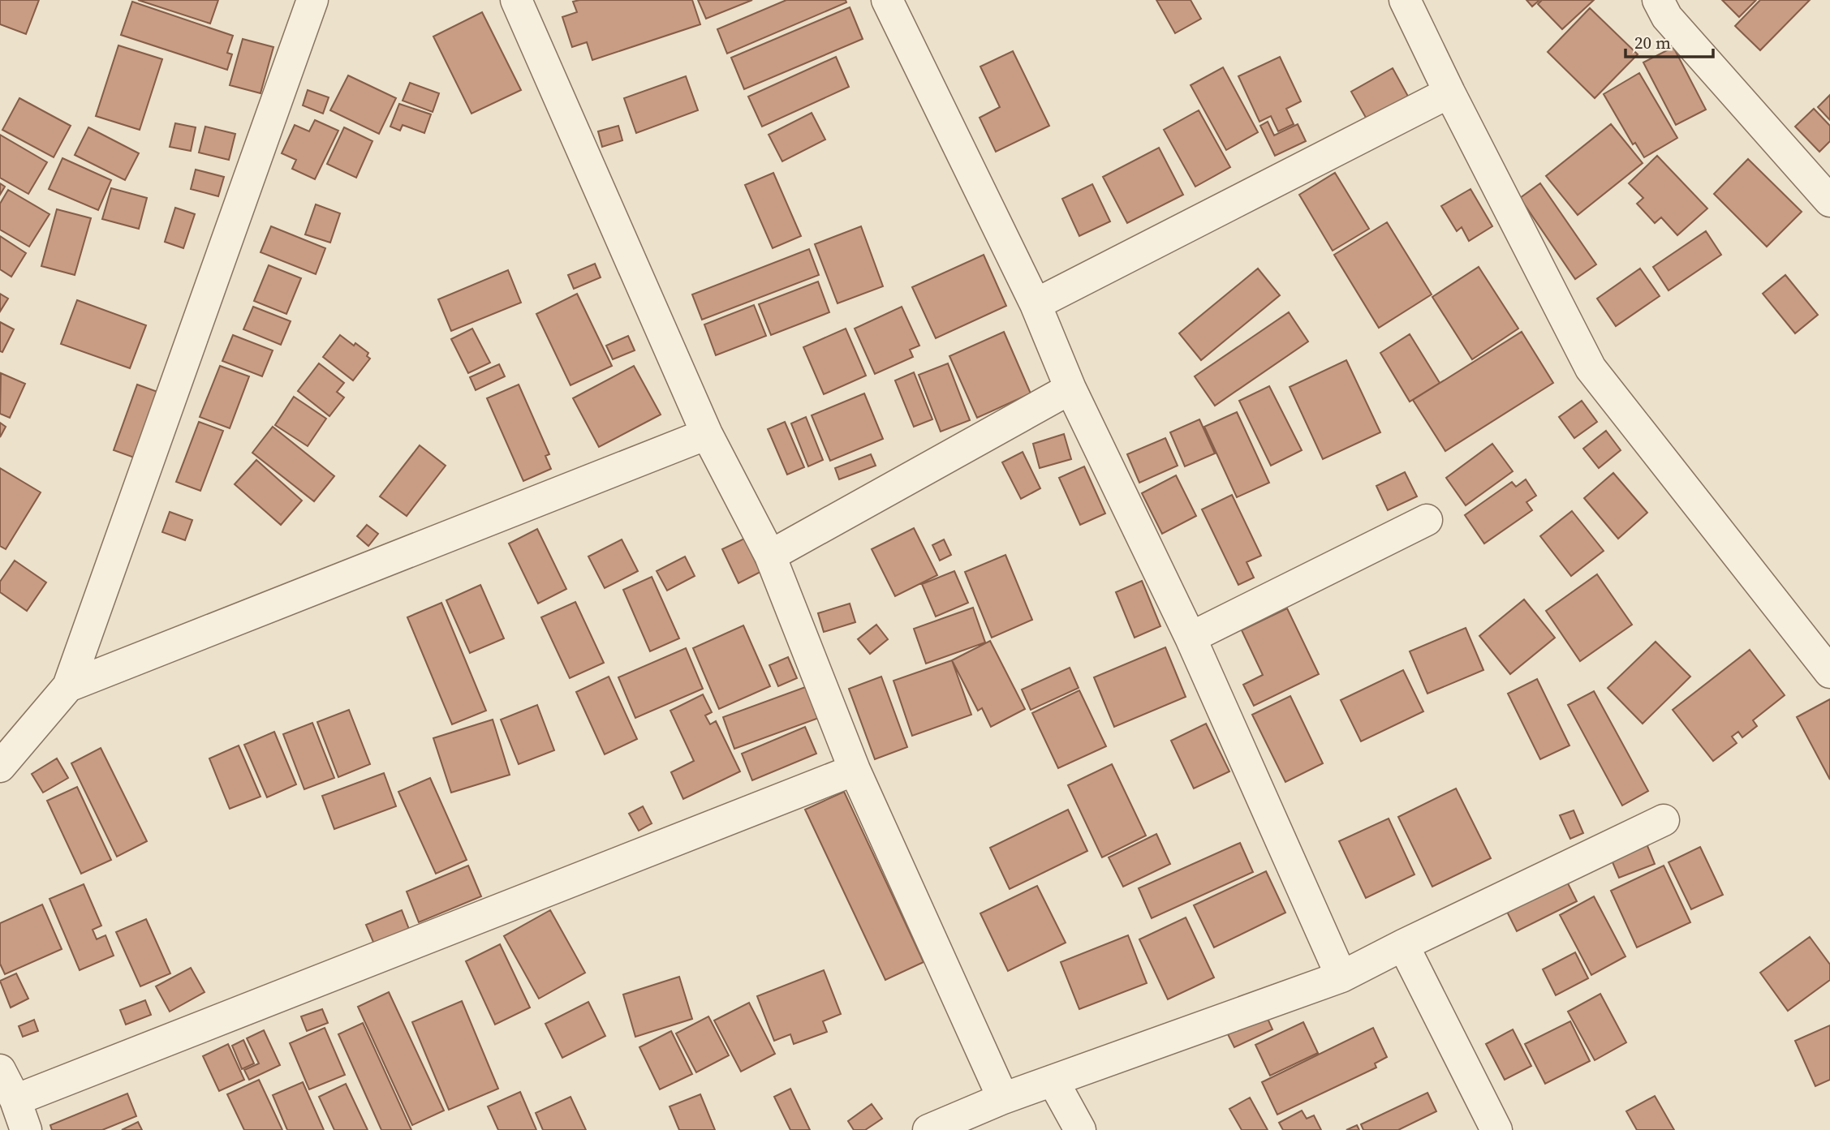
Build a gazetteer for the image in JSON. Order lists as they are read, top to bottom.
{
  "scale_bar": "20 m"
}
